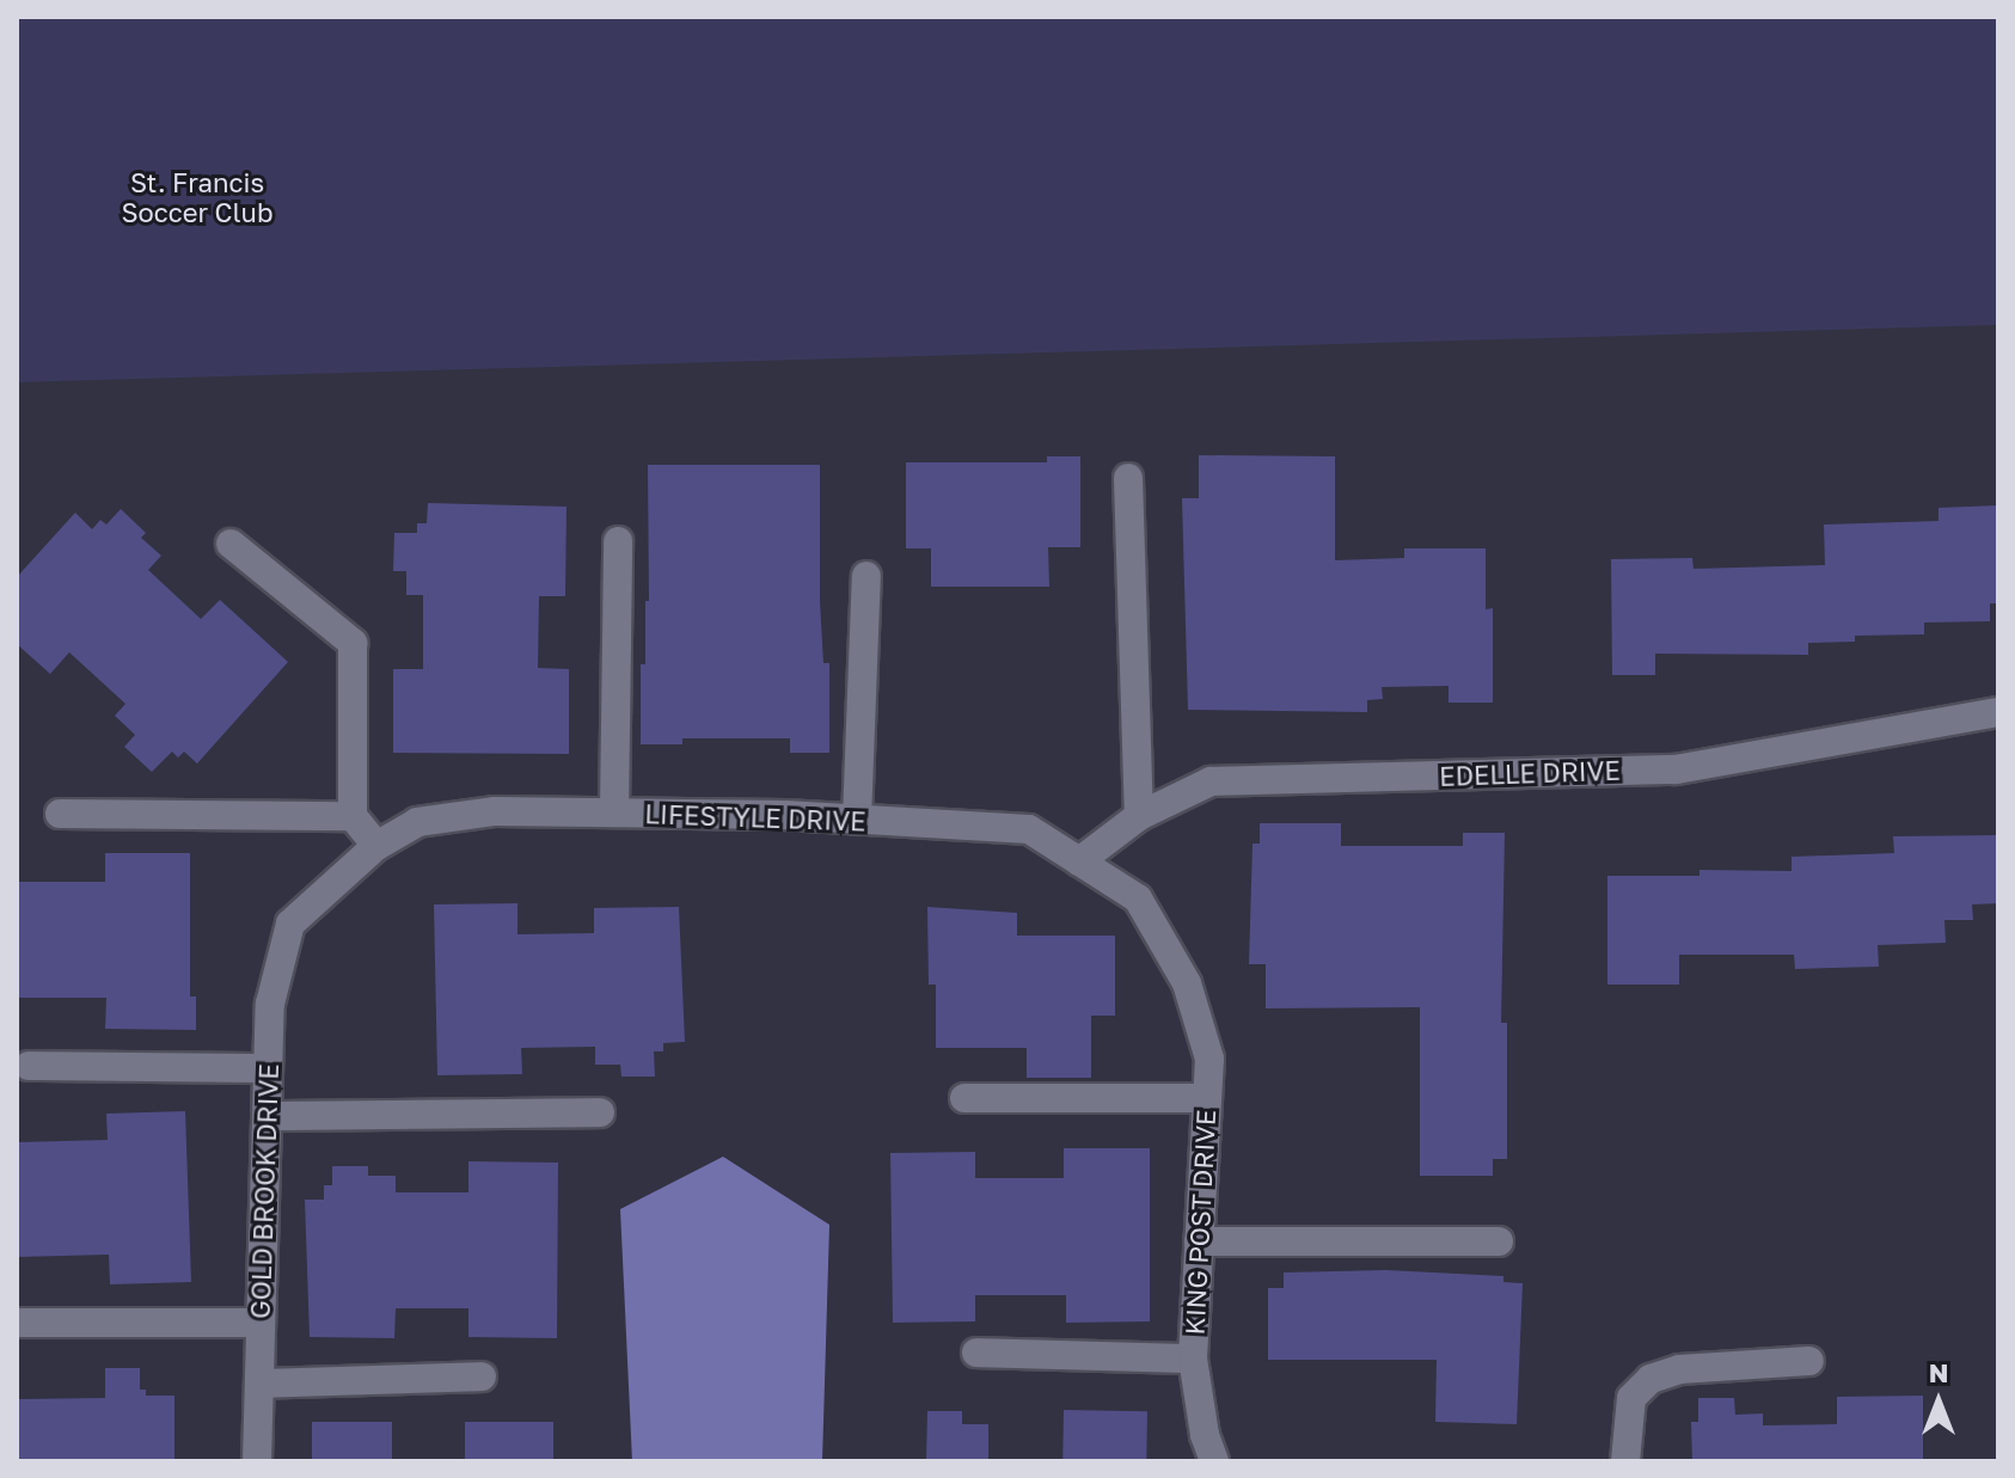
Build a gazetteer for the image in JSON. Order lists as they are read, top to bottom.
{
  "streets": {
    "street": [
      "EDELLE DRIVE",
      "LIFESTYLE DRIVE",
      "GOLD BROOK DRIVE",
      "KING POST DRIVE"
    ]
  },
  "crossings": [
    ["EDELLE DRIVE", "LIFESTYLE DRIVE"],
    ["LIFESTYLE DRIVE", "GOLD BROOK DRIVE"],
    ["LIFESTYLE DRIVE", "KING POST DRIVE"]
  ],
  "parks": ["St. Francis Soccer Club"],
  "north": "top"
}
